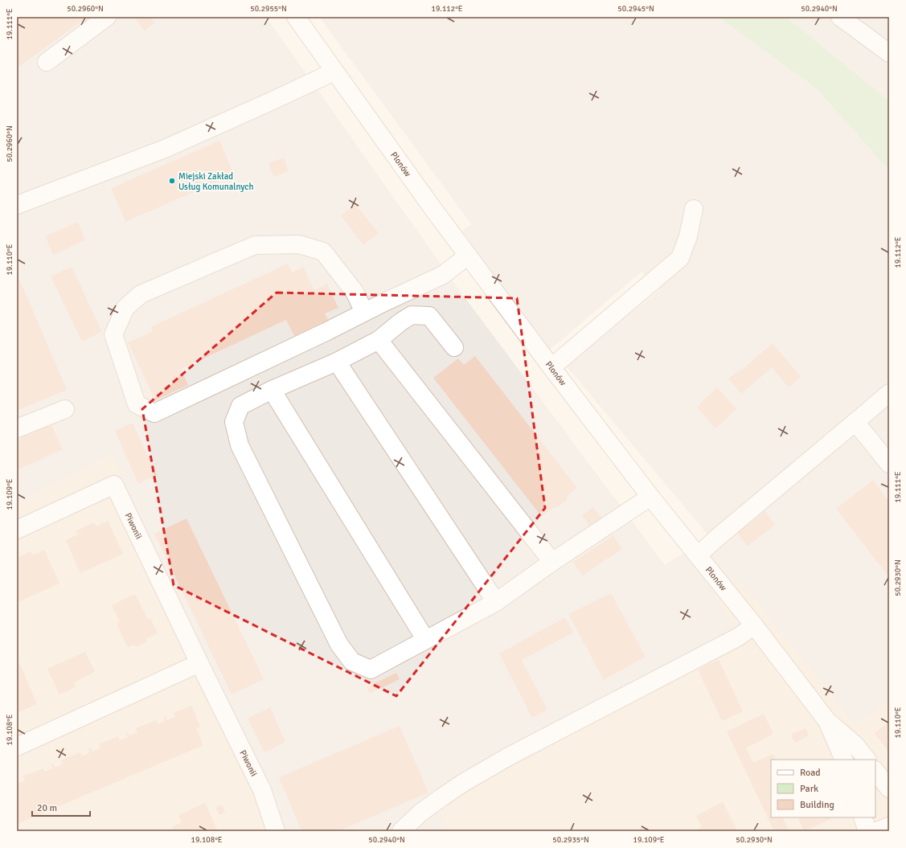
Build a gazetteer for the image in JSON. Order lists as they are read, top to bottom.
{
  "streets": {
    "street": ["Plonów", "Piwonii"]
  },
  "places": ["Miejski Zakład Usług Komunalnych"],
  "legend": ["Road", "Park", "Building"],
  "scale_bar": "20 m",
  "coordinates": [
    "50.2960°N",
    "50.2955°N",
    "19.112°E",
    "50.2945°N",
    "50.2940°N",
    "19.111°E",
    "19.110°E",
    "19.109°E",
    "50.2930°N",
    "19.108°E",
    "50.2935°N"
  ]
}
